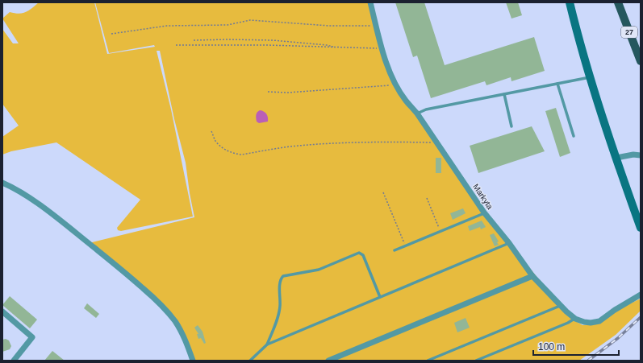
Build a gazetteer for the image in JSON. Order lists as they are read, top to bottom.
{
  "streets": {
    "main road": ["27"],
    "street": ["Markyta"]
  },
  "scale_bar": "100 m"
}
